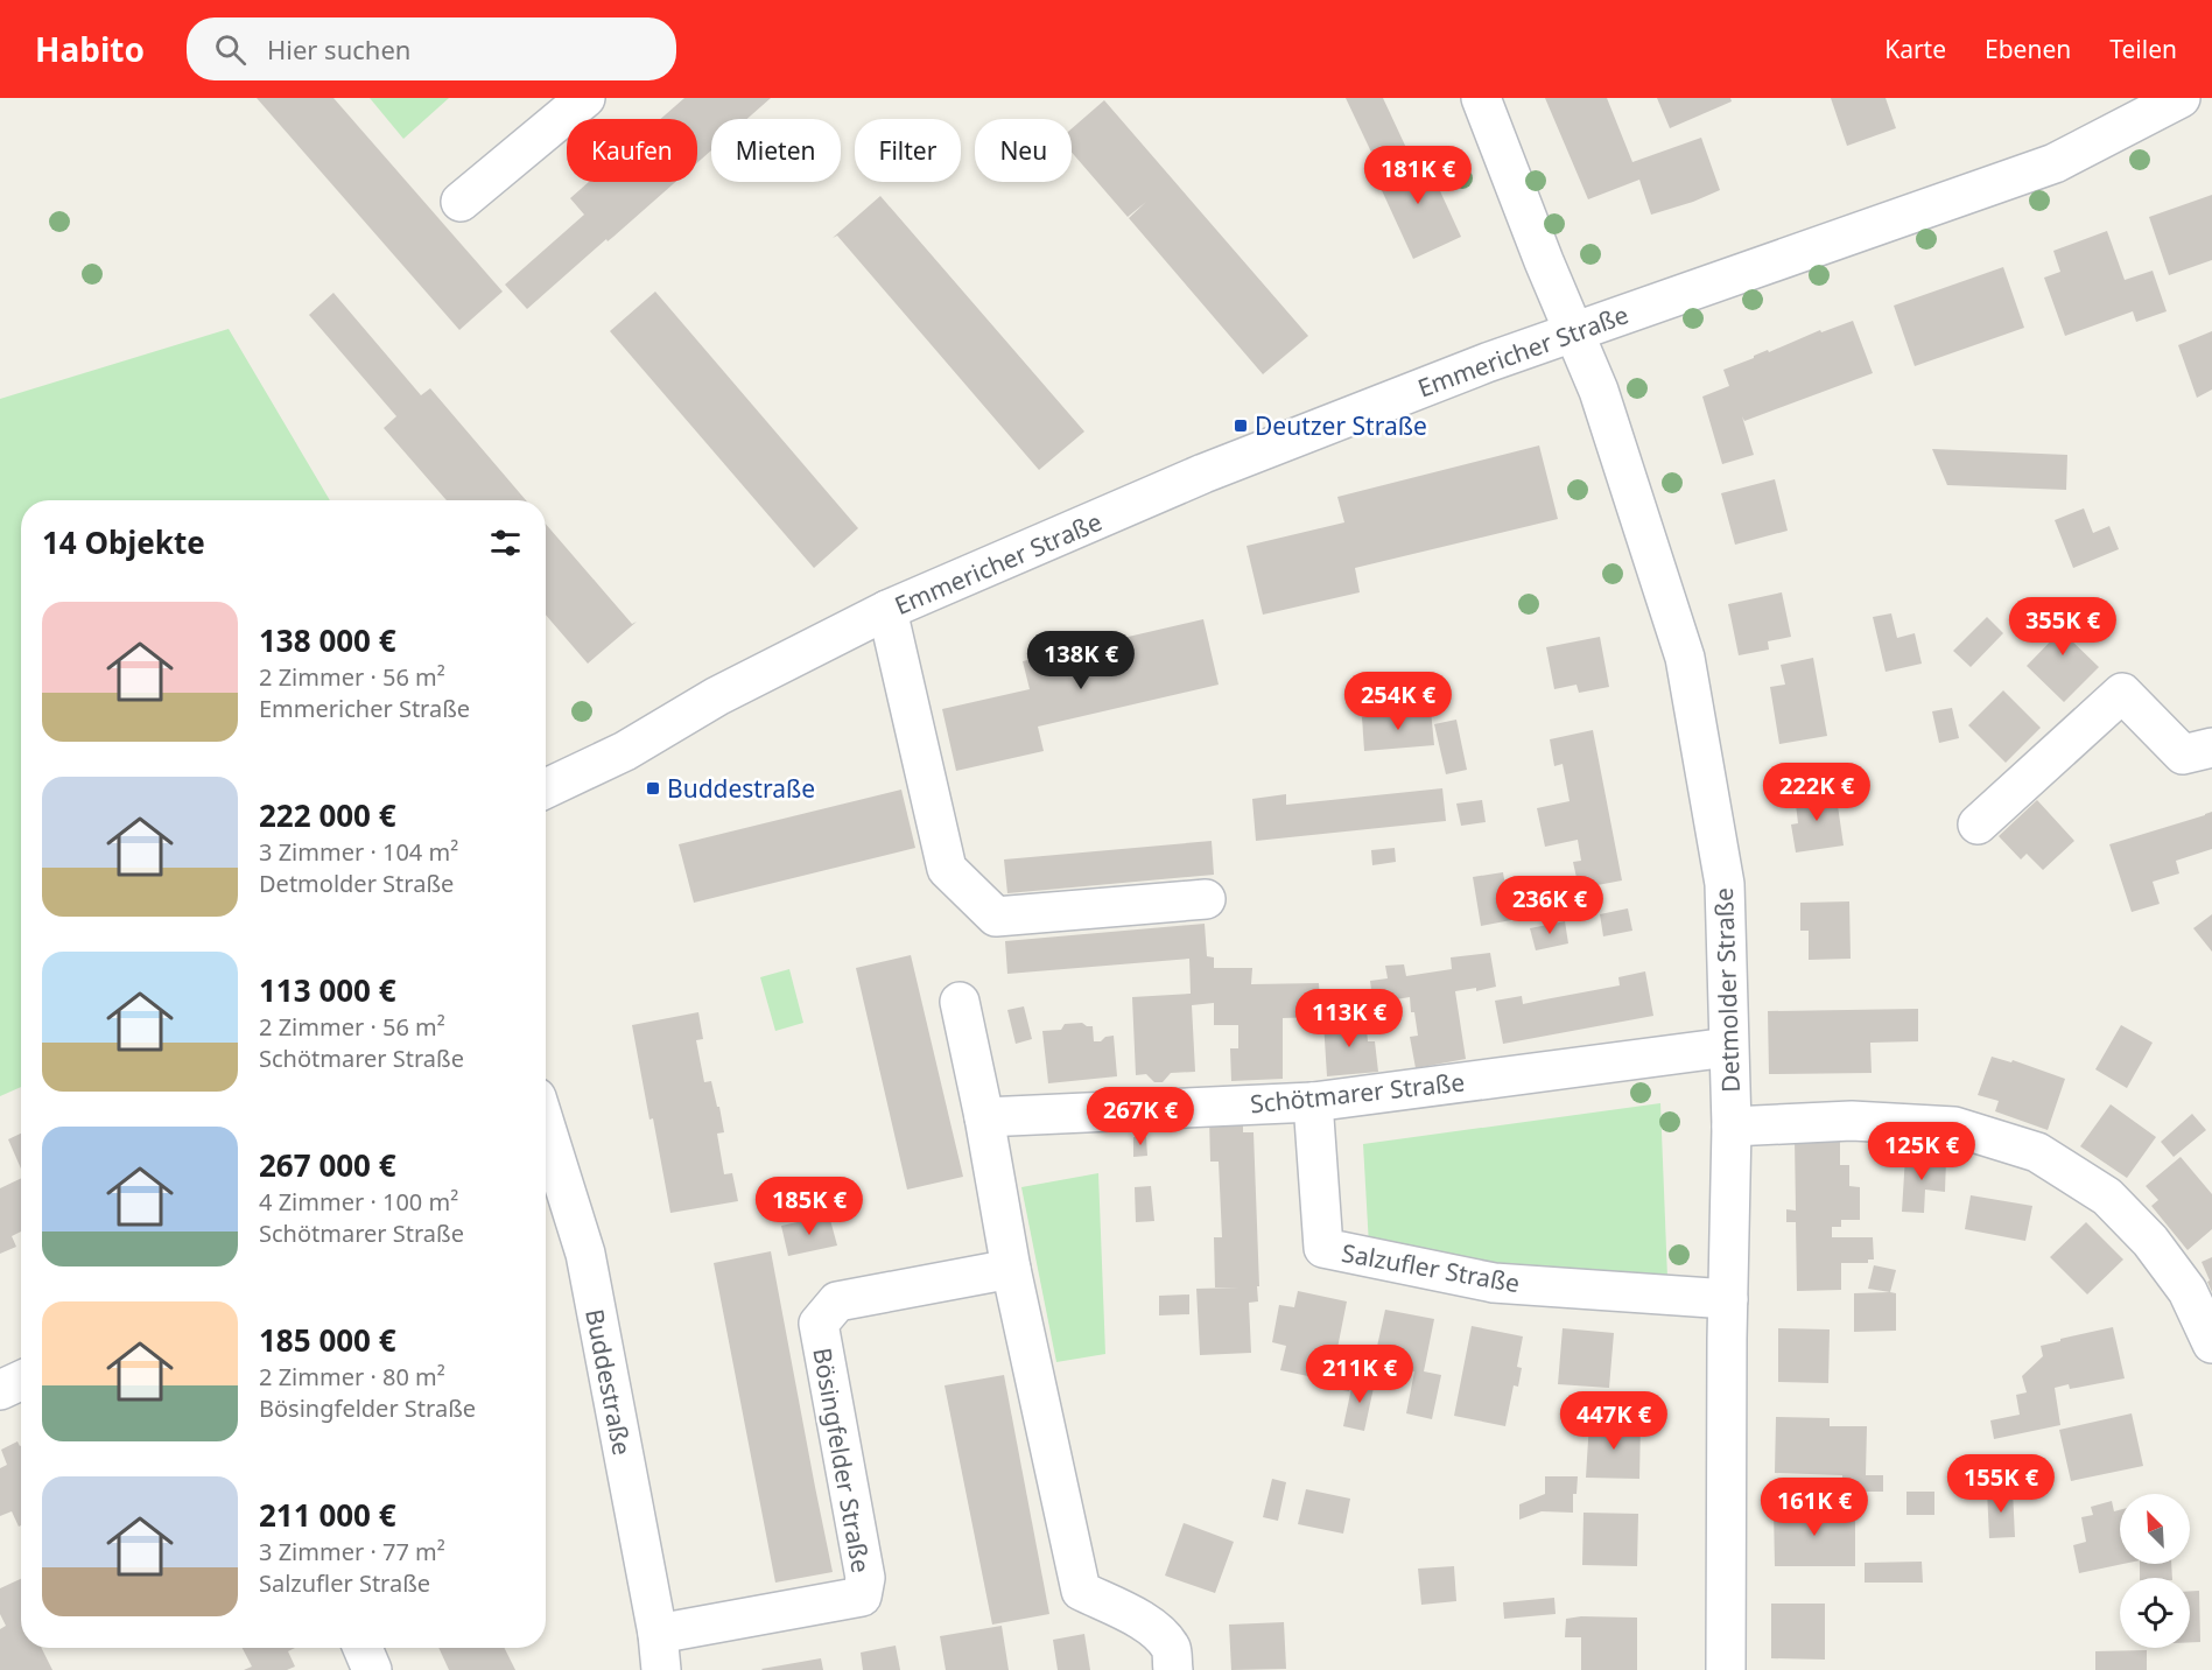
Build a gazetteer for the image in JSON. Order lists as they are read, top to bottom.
{
  "streets": {
    "street": [
      "Emmericher Straße",
      "Detmolder Straße",
      "Schötmarer Straße",
      "Salzufler Straße",
      "Buddestraße",
      "Bösingfelder Straße"
    ]
  },
  "crossings": [
    ["Emmericher Straße", "Detmolder Straße"],
    ["Detmolder Straße", "Schötmarer Straße"],
    ["Detmolder Straße", "Salzufler Straße"],
    ["Schötmarer Straße", "Salzufler Straße"],
    ["Buddestraße", "Bösingfelder Straße"]
  ],
  "places": {
    "transit": ["Deutzer Straße", "Buddestraße"]
  },
  "north": "top left",
  "page": {
    "header": "Habito",
    "search": "Hier suchen",
    "nav": ["Karte", "Ebenen", "Teilen"],
    "chip": [
      "Kaufen",
      "Mieten",
      "Filter",
      "Neu"
    ],
    "price": [
      "181K €",
      "355K €",
      "138K €",
      "254K €",
      "222K €",
      "236K €",
      "113K €",
      "267K €",
      "125K €",
      "185K €",
      "211K €",
      "447K €",
      "155K €",
      "161K €"
    ],
    "heading": "14 Objekte",
    "list": [
      {
        "name": "138 000 €",
        "note": "2 Zimmer · 56 m² · Emmericher Straße"
      },
      {
        "name": "222 000 €",
        "note": "3 Zimmer · 104 m² · Detmolder Straße"
      },
      {
        "name": "113 000 €",
        "note": "2 Zimmer · 56 m² · Schötmarer Straße"
      },
      {
        "name": "267 000 €",
        "note": "4 Zimmer · 100 m² · Schötmarer Straße"
      },
      {
        "name": "185 000 €",
        "note": "2 Zimmer · 80 m² · Bösingfelder Straße"
      },
      {
        "name": "211 000 €",
        "note": "3 Zimmer · 77 m² · Salzufler Straße"
      }
    ]
  }
}
